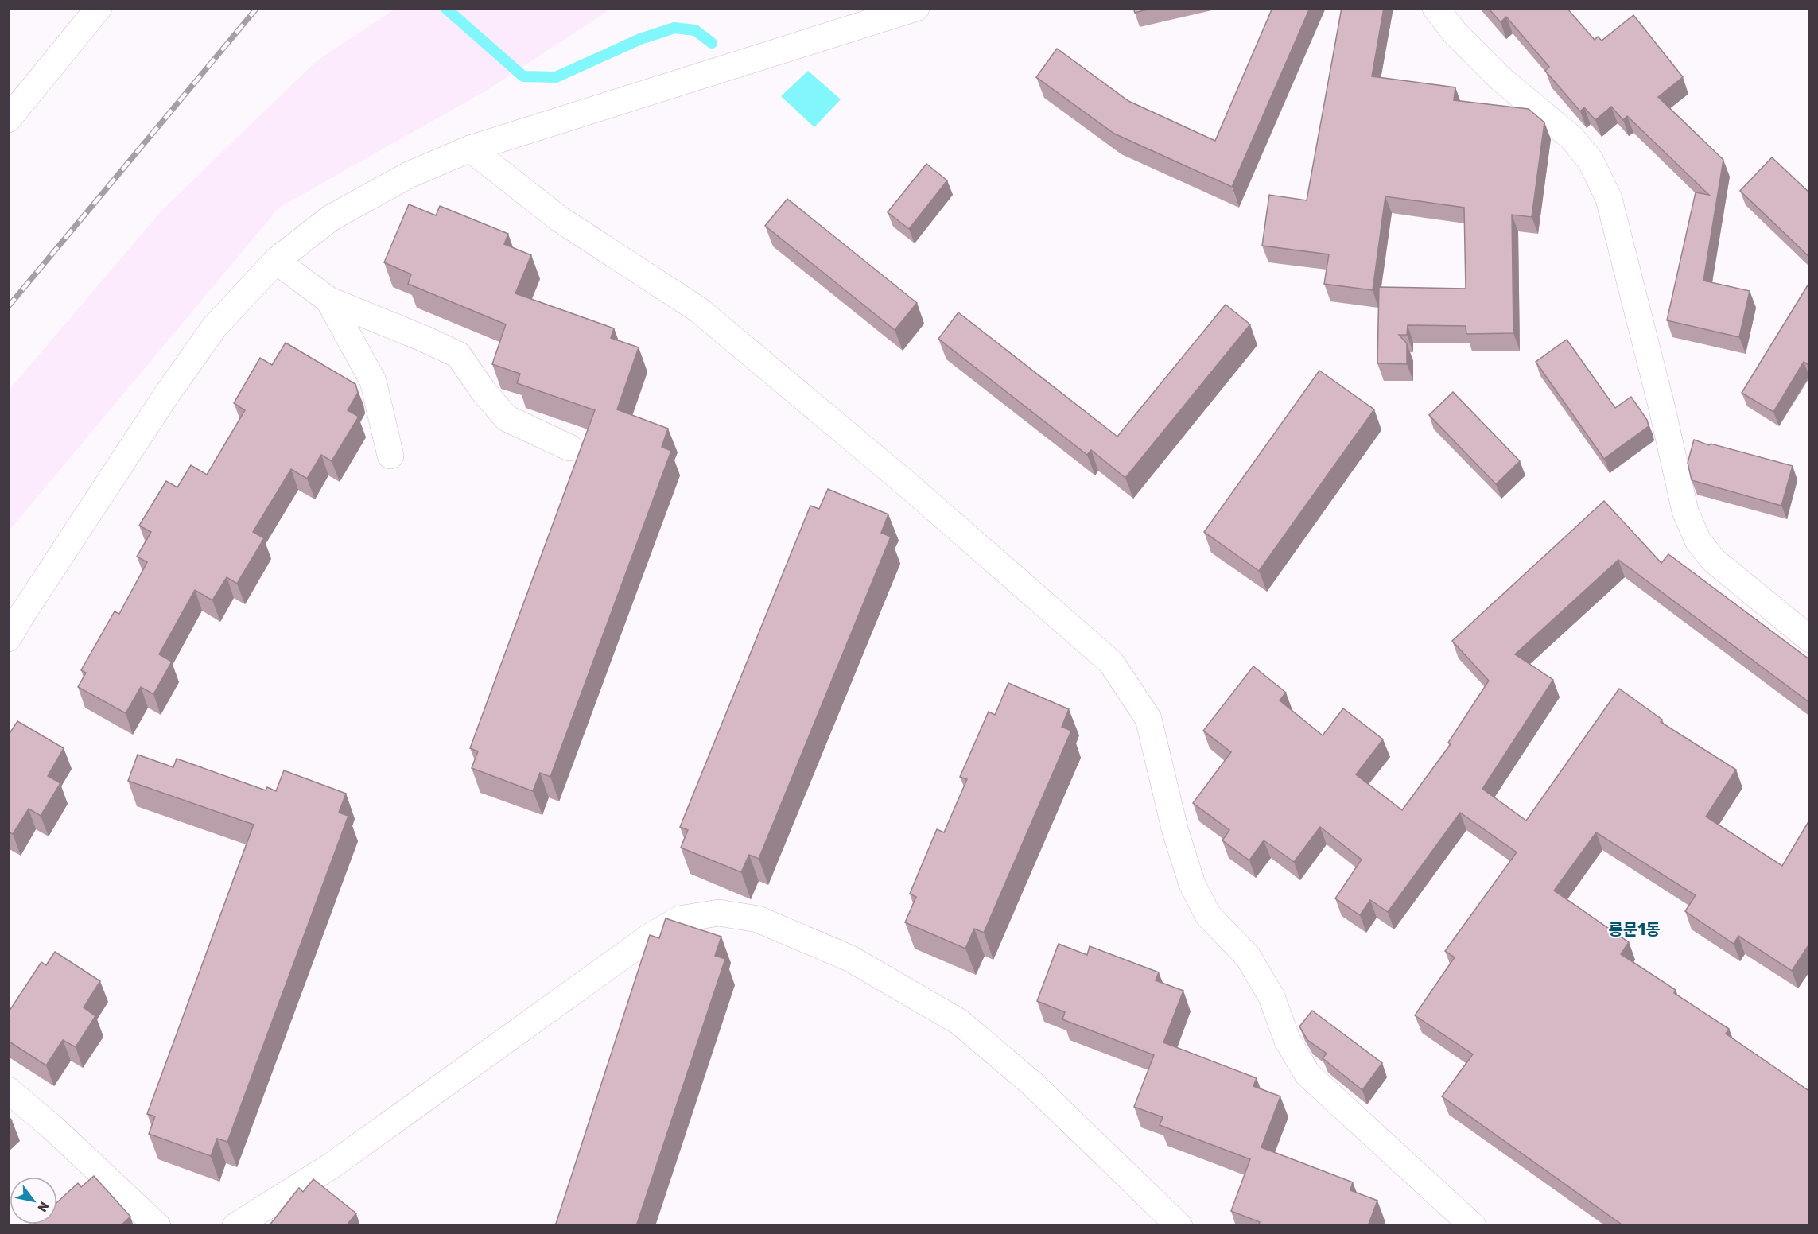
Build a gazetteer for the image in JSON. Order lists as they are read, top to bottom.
{
  "districts": ["룡문1동"],
  "north": "bottom right"
}
